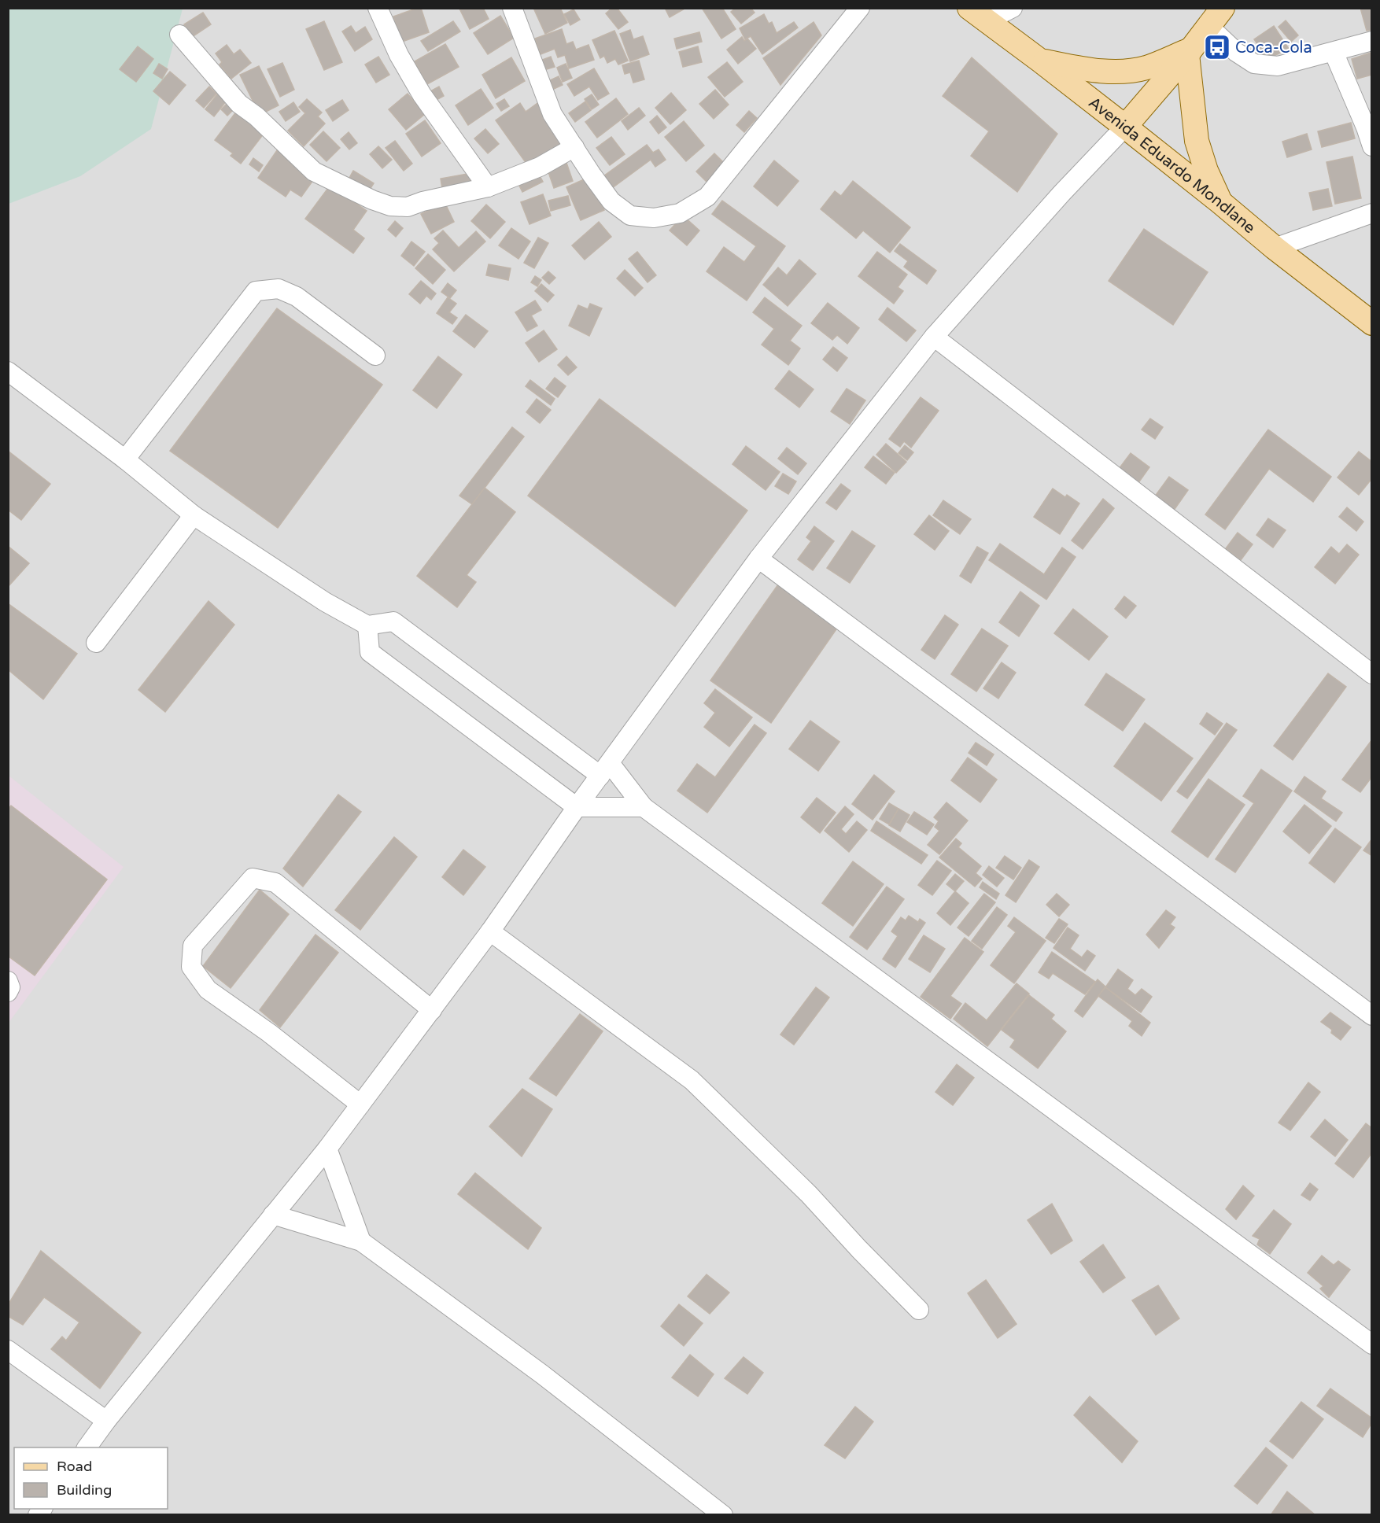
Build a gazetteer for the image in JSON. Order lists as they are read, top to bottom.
{
  "streets": {
    "main road": ["Avenida Eduardo Mondlane"]
  },
  "places": {
    "bus stop": ["Coca-Cola"]
  },
  "legend": ["Road", "Building"]
}
